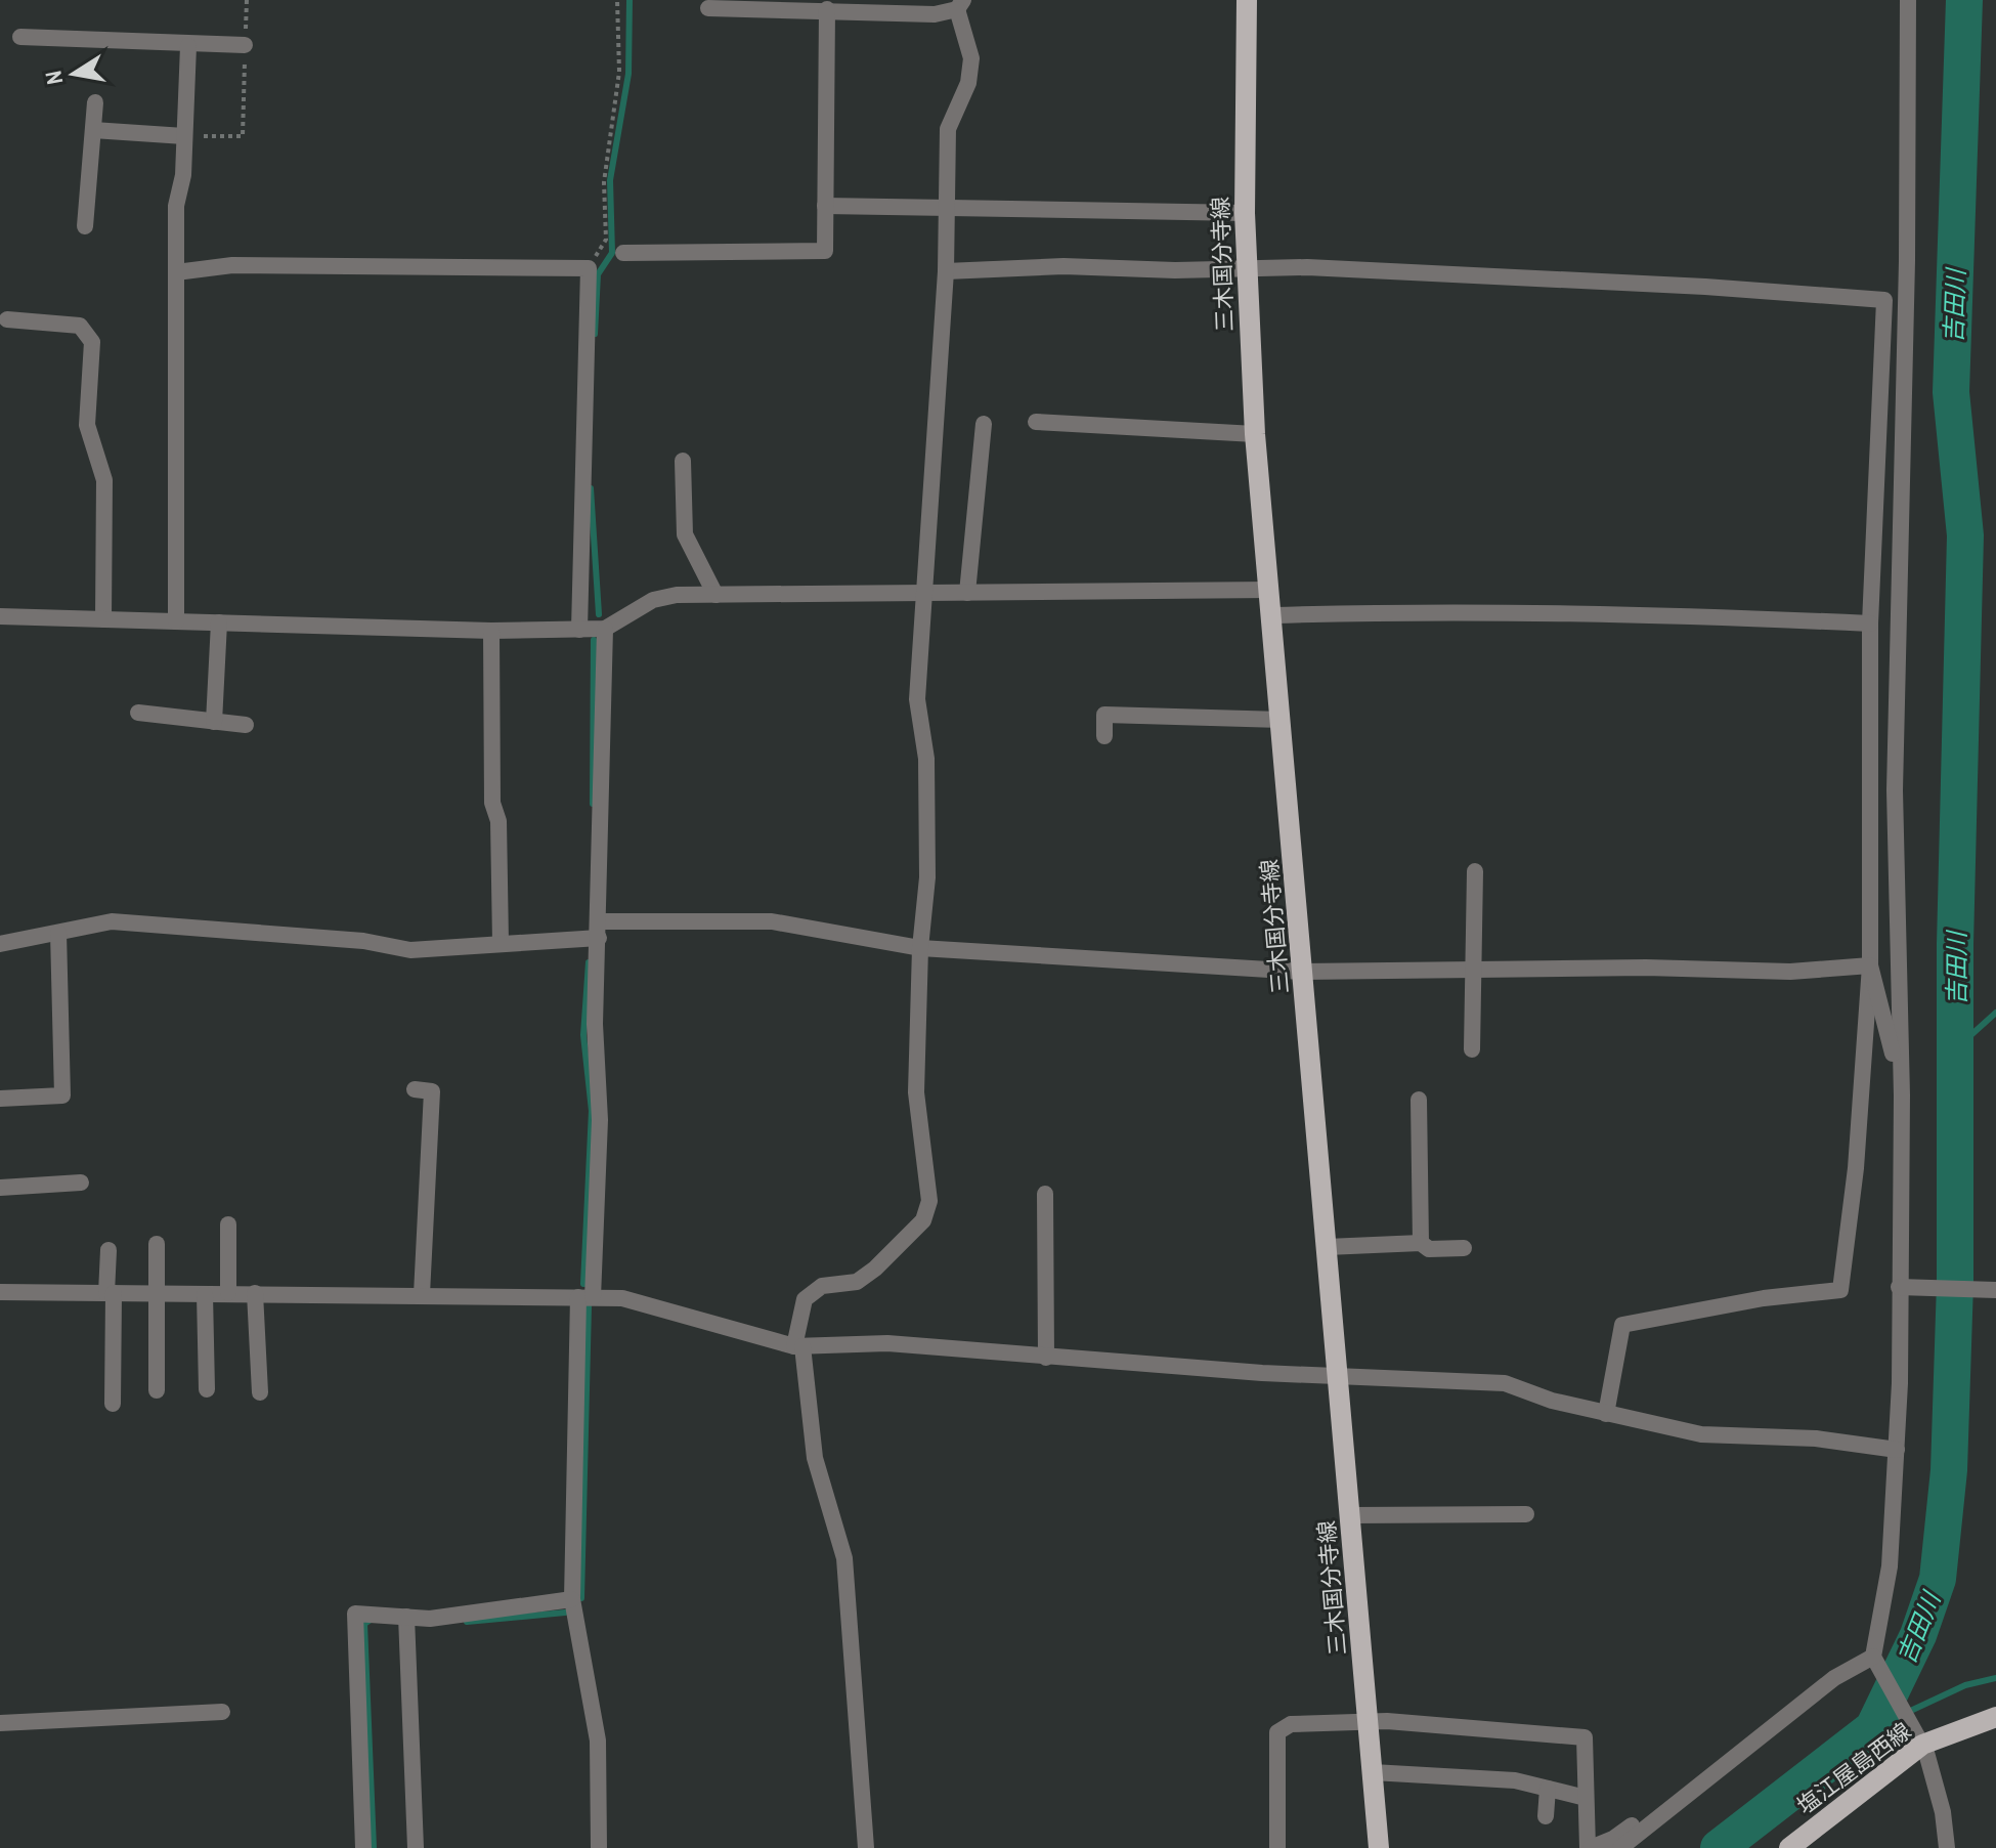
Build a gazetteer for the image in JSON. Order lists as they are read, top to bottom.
{
  "streets": {
    "main road": ["三木国分寺線", "塩江屋島西線"]
  },
  "water": ["吉田川"],
  "north": "left"
}
